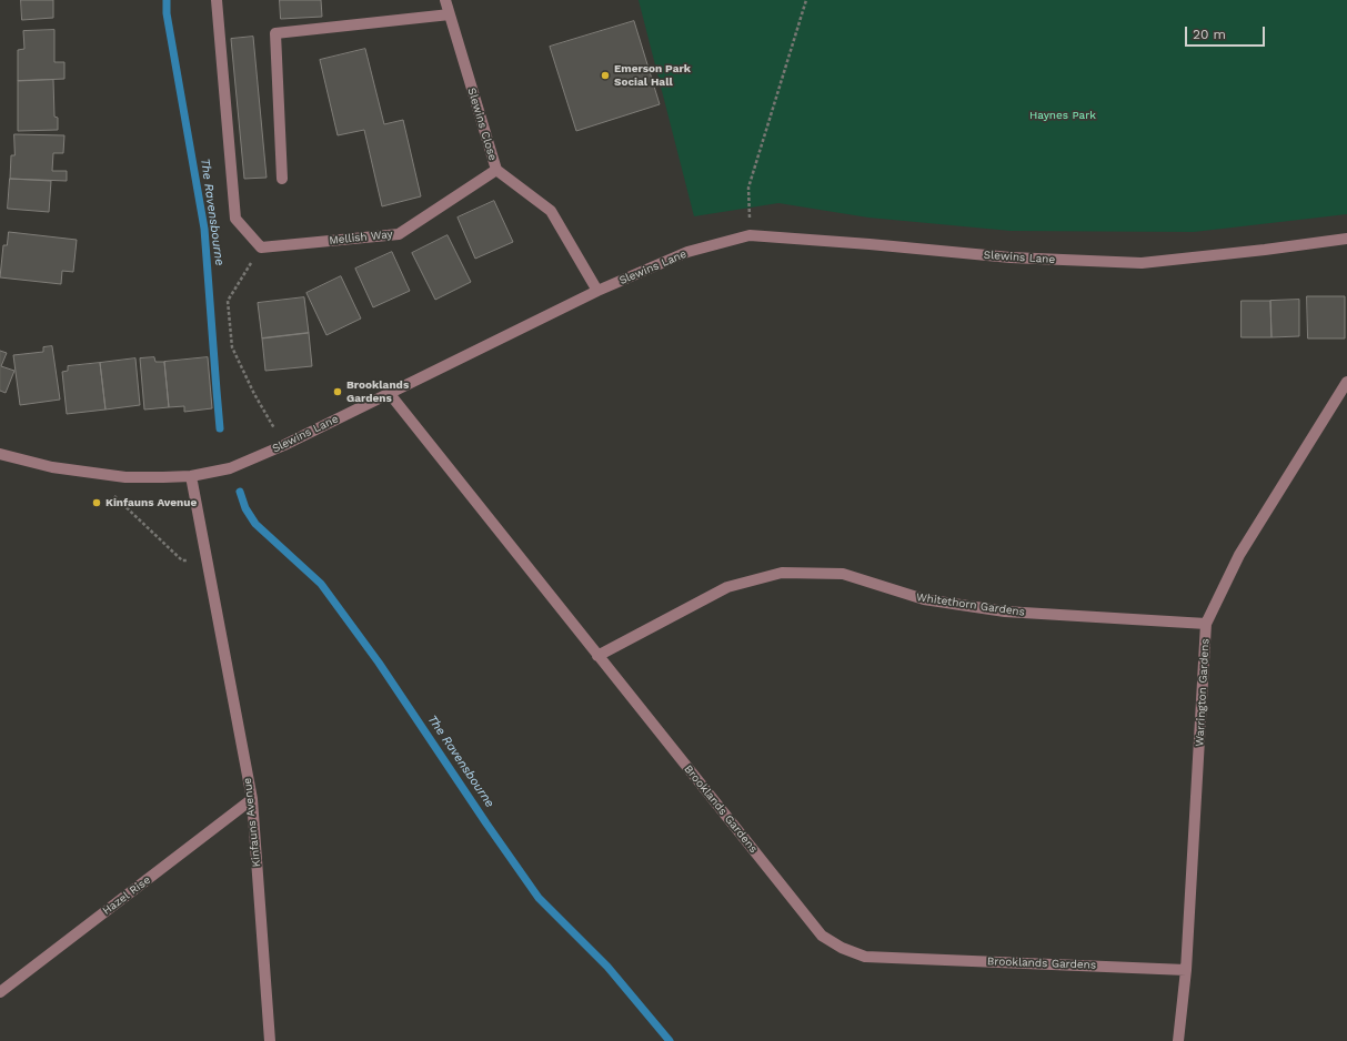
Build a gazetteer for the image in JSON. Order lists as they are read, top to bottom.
{
  "streets": {
    "street": [
      "Slewins Close",
      "Mellish Way",
      "Slewins Lane",
      "Whitethorn Gardens",
      "Warrington Gardens",
      "Brooklands Gardens",
      "Kinfauns Avenue",
      "Hazel Rise"
    ]
  },
  "crossings": [
    ["Slewins Close", "Mellish Way"],
    ["Slewins Close", "Slewins Lane"],
    ["Slewins Lane", "Brooklands Gardens"],
    ["Slewins Lane", "Kinfauns Avenue"],
    ["Whitethorn Gardens", "Warrington Gardens"],
    ["Whitethorn Gardens", "Brooklands Gardens"],
    ["Warrington Gardens", "Brooklands Gardens"],
    ["Kinfauns Avenue", "Hazel Rise"]
  ],
  "water": ["The Ravensbourne"],
  "parks": ["Haynes Park"],
  "places": ["Emerson Park Social Hall", "Brooklands Gardens", "Kinfauns Avenue"],
  "scale_bar": "20 m"
}
